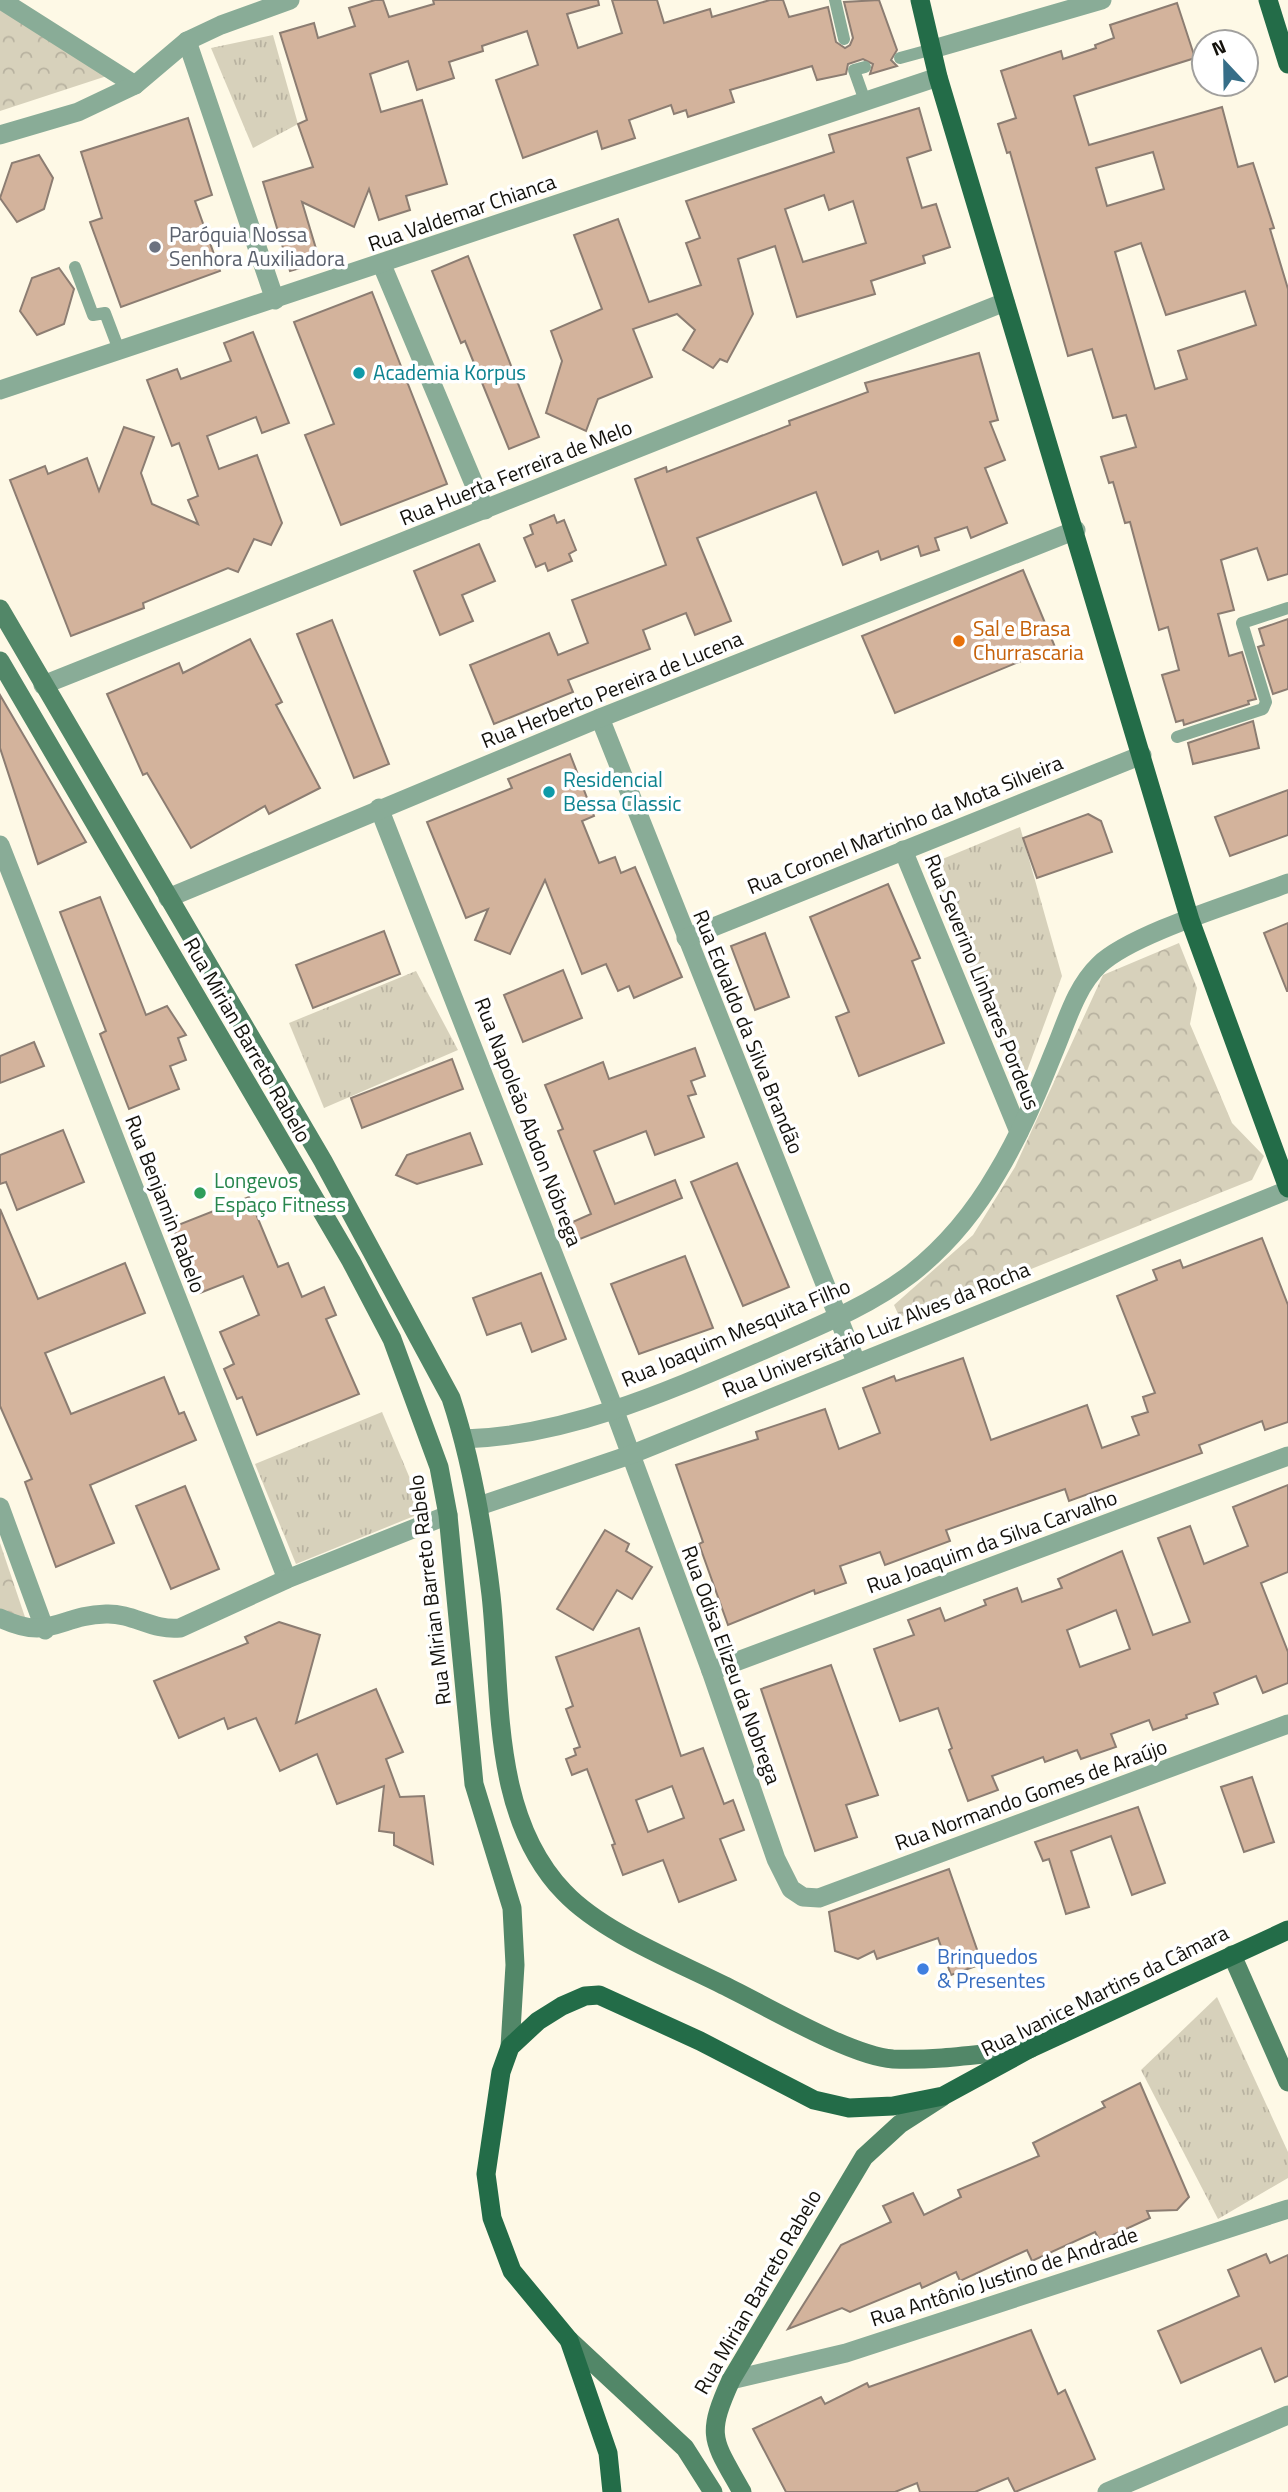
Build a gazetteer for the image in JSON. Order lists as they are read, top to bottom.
{
  "streets": {
    "main road": ["Rua Mirian Barreto Rabelo", "Rua Ivanice Martins da Câmara"],
    "street": [
      "Rua Valdemar Chianca",
      "Rua Huerta Ferreira de Melo",
      "Rua Herberto Pereira de Lucena",
      "Rua Coronel Martinho da Mota Silveira",
      "Rua Severino Linhares Pordeus",
      "Rua Edvaldo da Silva Brandão",
      "Rua Napoleão Abdon Nóbrega",
      "Rua Benjamin Rabelo",
      "Rua Universitário Luiz Alves da Rocha",
      "Rua Joaquim Mesquita Filho",
      "Rua Joaquim da Silva Carvalho",
      "Rua Odisa Elizeu da Nobrega",
      "Rua Normando Gomes de Araújo",
      "Rua Antônio Justino de Andrade"
    ]
  },
  "crossings": [
    ["Rua Huerta Ferreira de Melo", "Rua Mirian Barreto Rabelo"],
    ["Rua Herberto Pereira de Lucena", "Rua Edvaldo da Silva Brandão"],
    ["Rua Herberto Pereira de Lucena", "Rua Mirian Barreto Rabelo"],
    ["Rua Herberto Pereira de Lucena", "Rua Napoleão Abdon Nóbrega"],
    ["Rua Coronel Martinho da Mota Silveira", "Rua Severino Linhares Pordeus"],
    ["Rua Coronel Martinho da Mota Silveira", "Rua Edvaldo da Silva Brandão"],
    ["Rua Severino Linhares Pordeus", "Rua Joaquim Mesquita Filho"],
    ["Rua Edvaldo da Silva Brandão", "Rua Universitário Luiz Alves da Rocha"],
    ["Rua Edvaldo da Silva Brandão", "Rua Joaquim Mesquita Filho"],
    ["Rua Mirian Barreto Rabelo", "Rua Universitário Luiz Alves da Rocha"],
    ["Rua Mirian Barreto Rabelo", "Rua Joaquim Mesquita Filho"],
    ["Rua Mirian Barreto Rabelo", "Rua Ivanice Martins da Câmara"],
    ["Rua Mirian Barreto Rabelo", "Rua Antônio Justino de Andrade"],
    ["Rua Napoleão Abdon Nóbrega", "Rua Universitário Luiz Alves da Rocha"],
    ["Rua Napoleão Abdon Nóbrega", "Rua Joaquim Mesquita Filho"],
    ["Rua Napoleão Abdon Nóbrega", "Rua Odisa Elizeu da Nobrega"],
    ["Rua Universitário Luiz Alves da Rocha", "Rua Odisa Elizeu da Nobrega"],
    ["Rua Joaquim da Silva Carvalho", "Rua Odisa Elizeu da Nobrega"],
    ["Rua Odisa Elizeu da Nobrega", "Rua Normando Gomes de Araújo"]
  ],
  "places": [
    "Paróquia Nossa Senhora Auxiliadora",
    "Academia Korpus",
    "Sal e Brasa Churrascaria",
    "Residencial Bessa Classic",
    "Longevos Espaço Fitness",
    "Brinquedos & Presentes"
  ],
  "north": "top"
}
